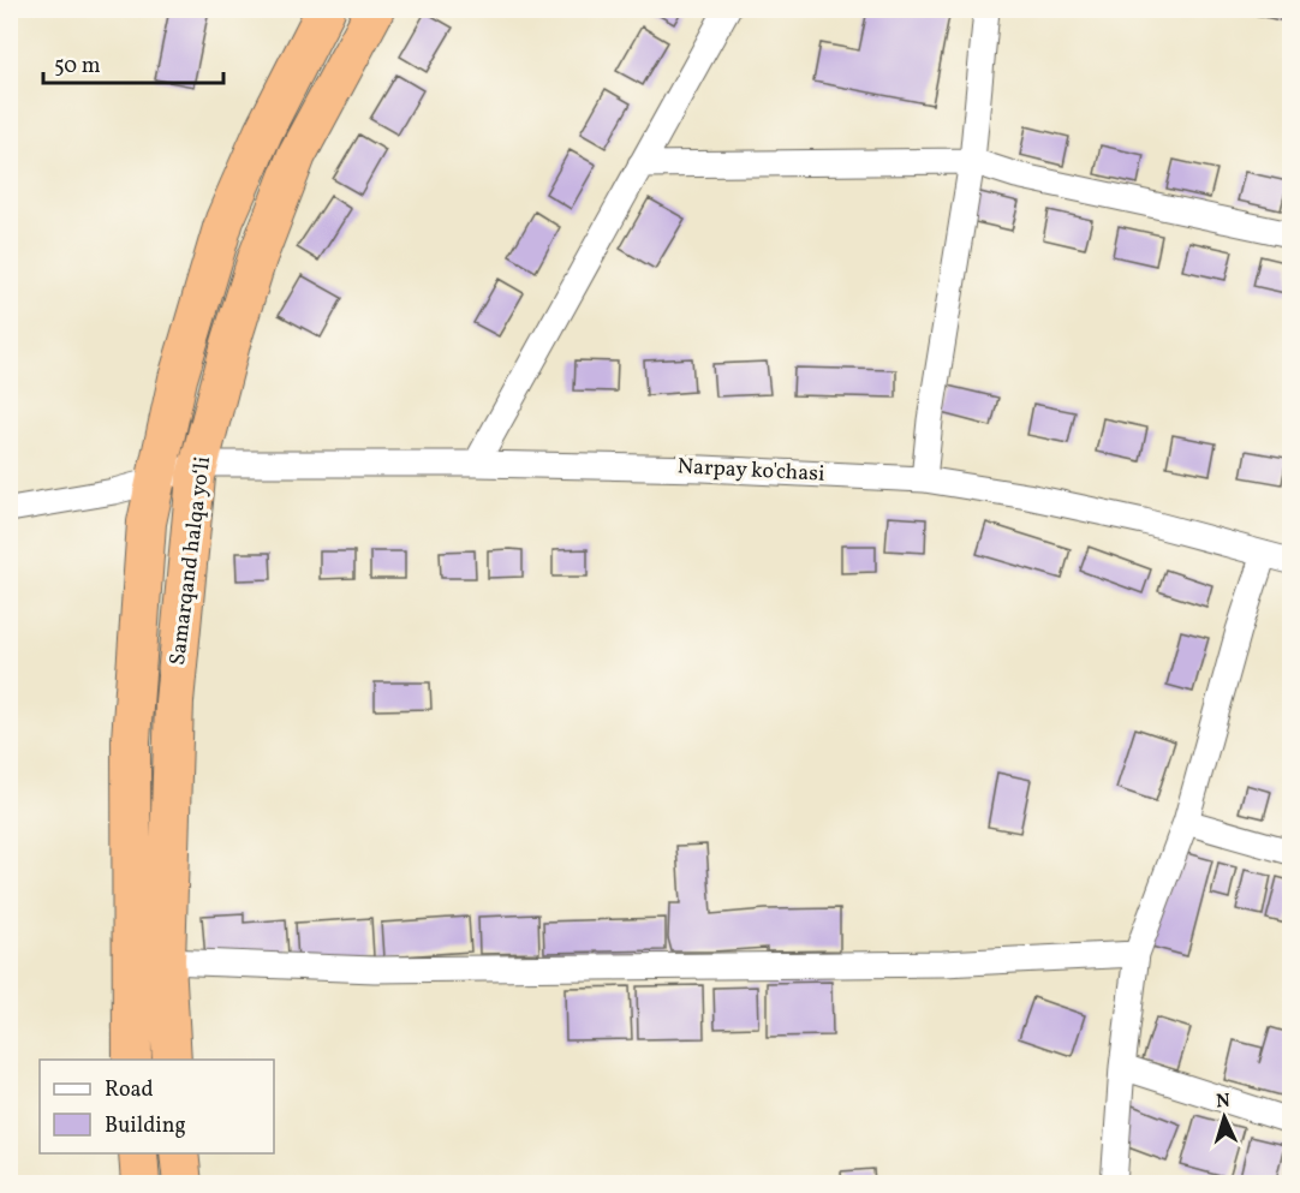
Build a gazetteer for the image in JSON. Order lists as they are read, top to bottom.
{
  "streets": {
    "highway": ["Samarqand halqa yoʻli"],
    "street": ["Narpay ko'chasi"]
  },
  "crossings": [
    ["Narpay ko'chasi", "Samarqand halqa yoʻli"]
  ],
  "legend": ["Road", "Building"],
  "scale_bar": "50 m",
  "north": "top"
}
